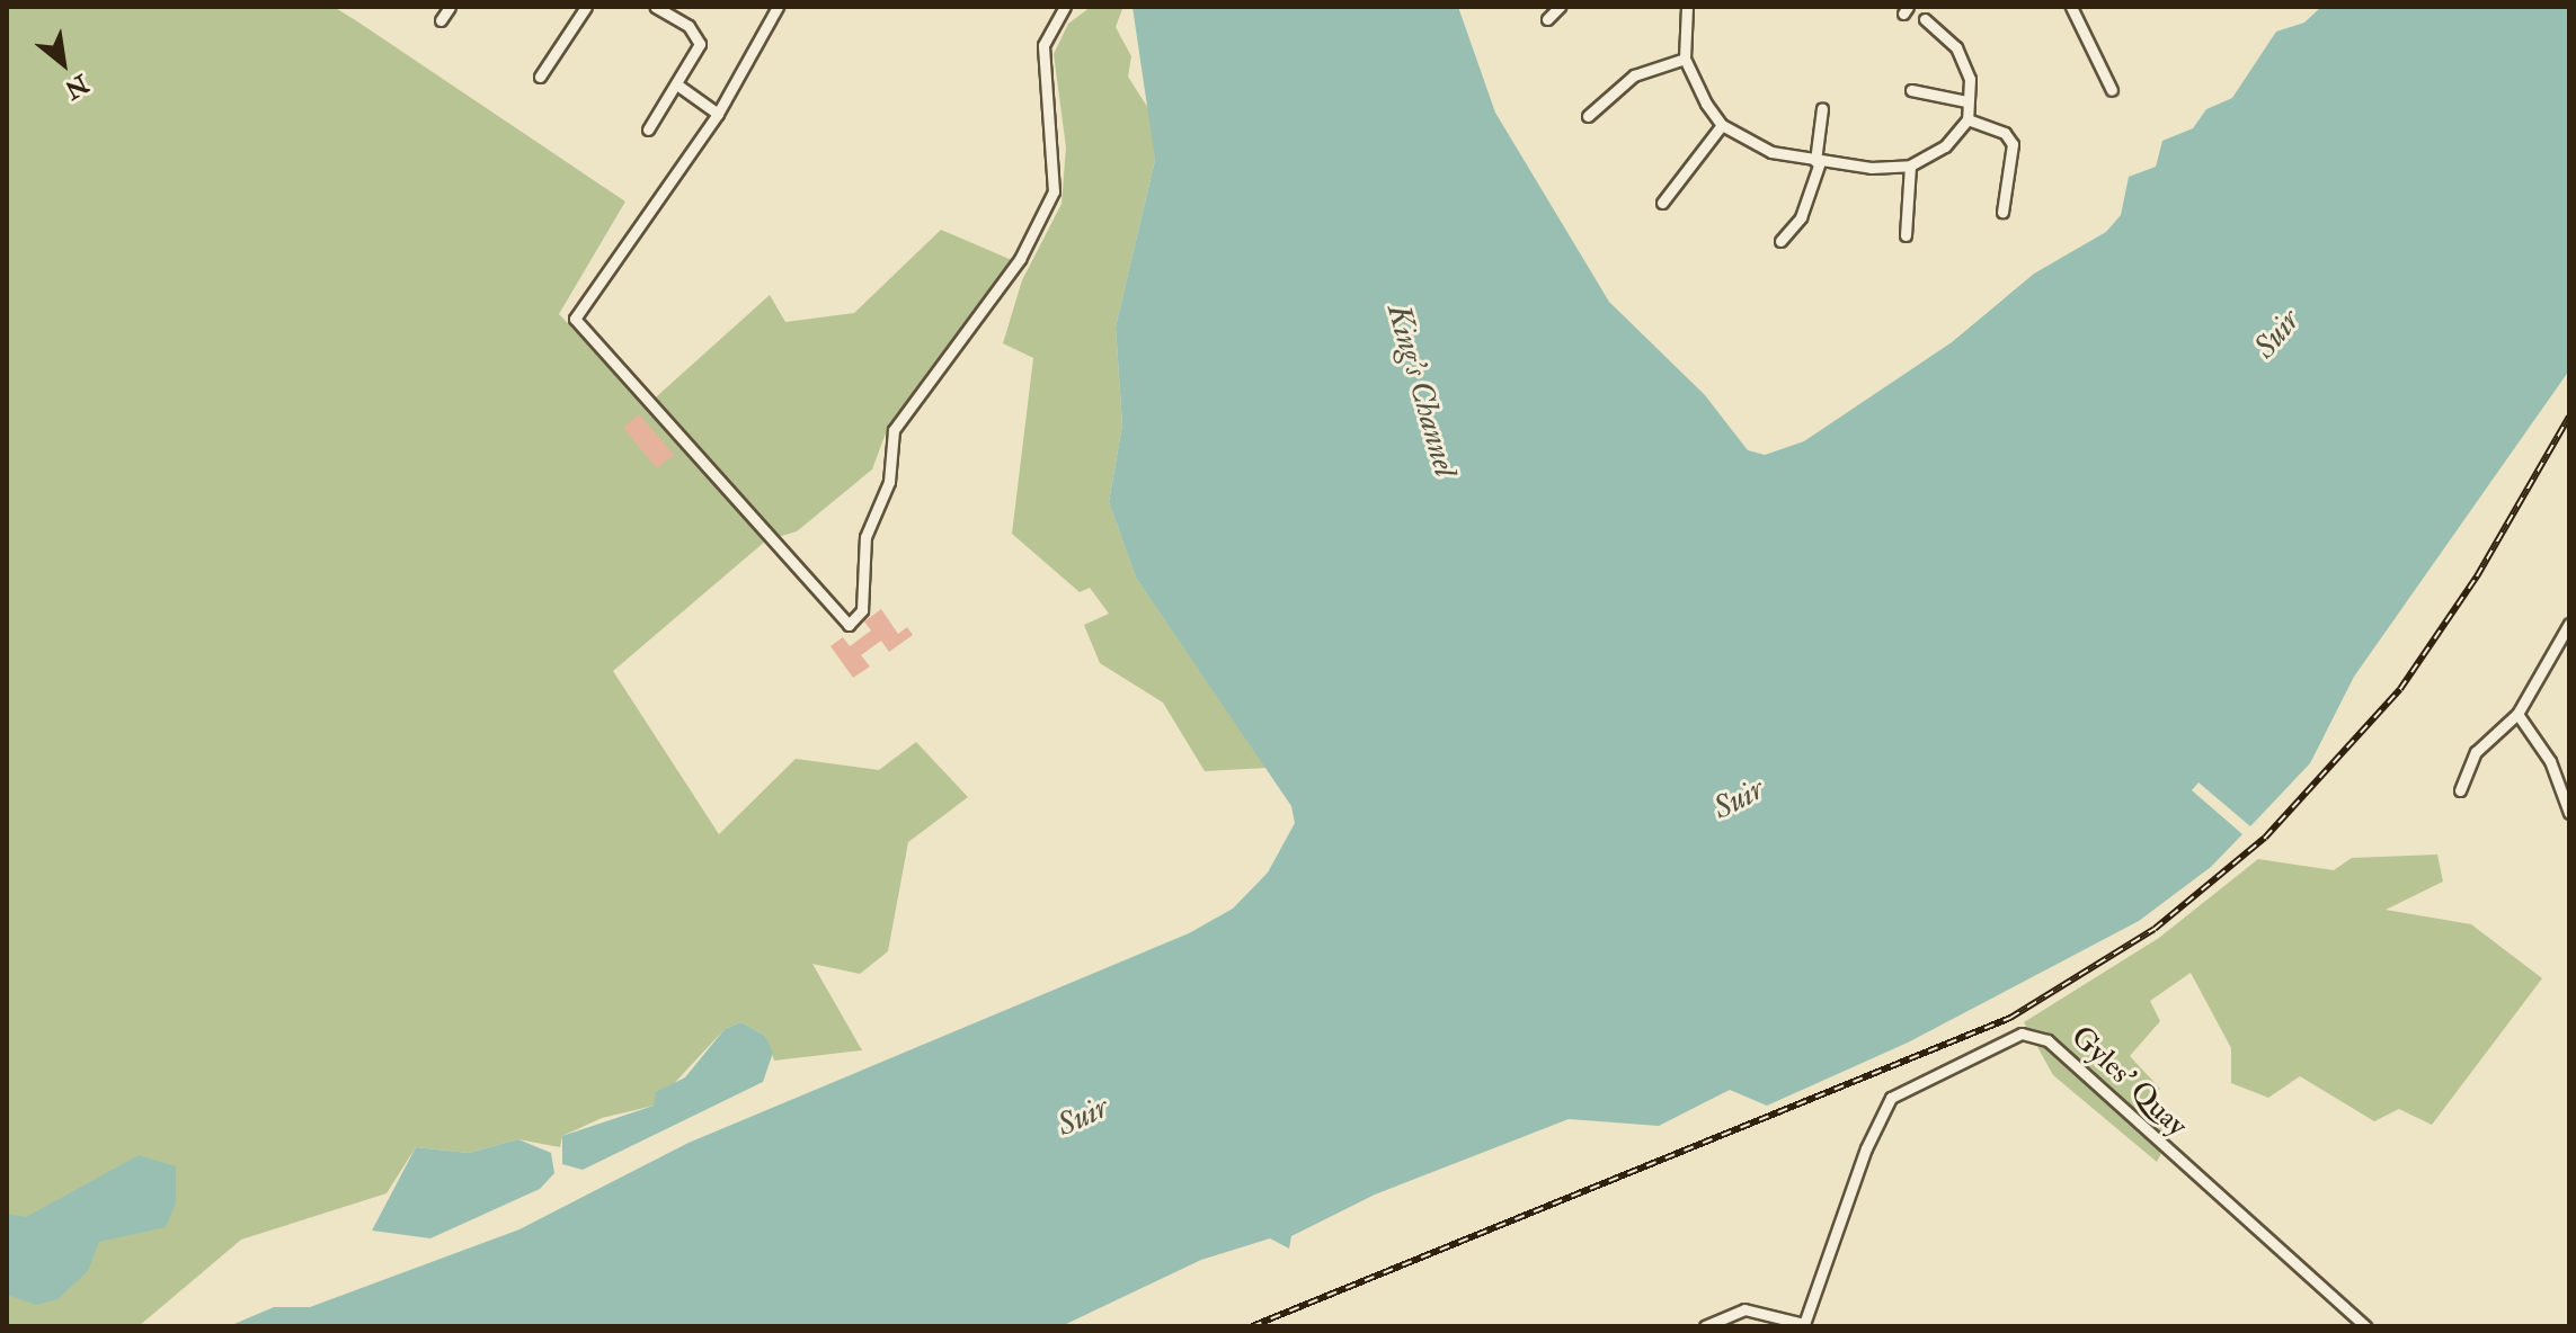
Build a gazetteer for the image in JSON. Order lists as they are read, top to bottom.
{
  "streets": {
    "street": ["Gyles' Quay"]
  },
  "water": ["Suir", "King's Channel"],
  "north": "bottom right"
}
